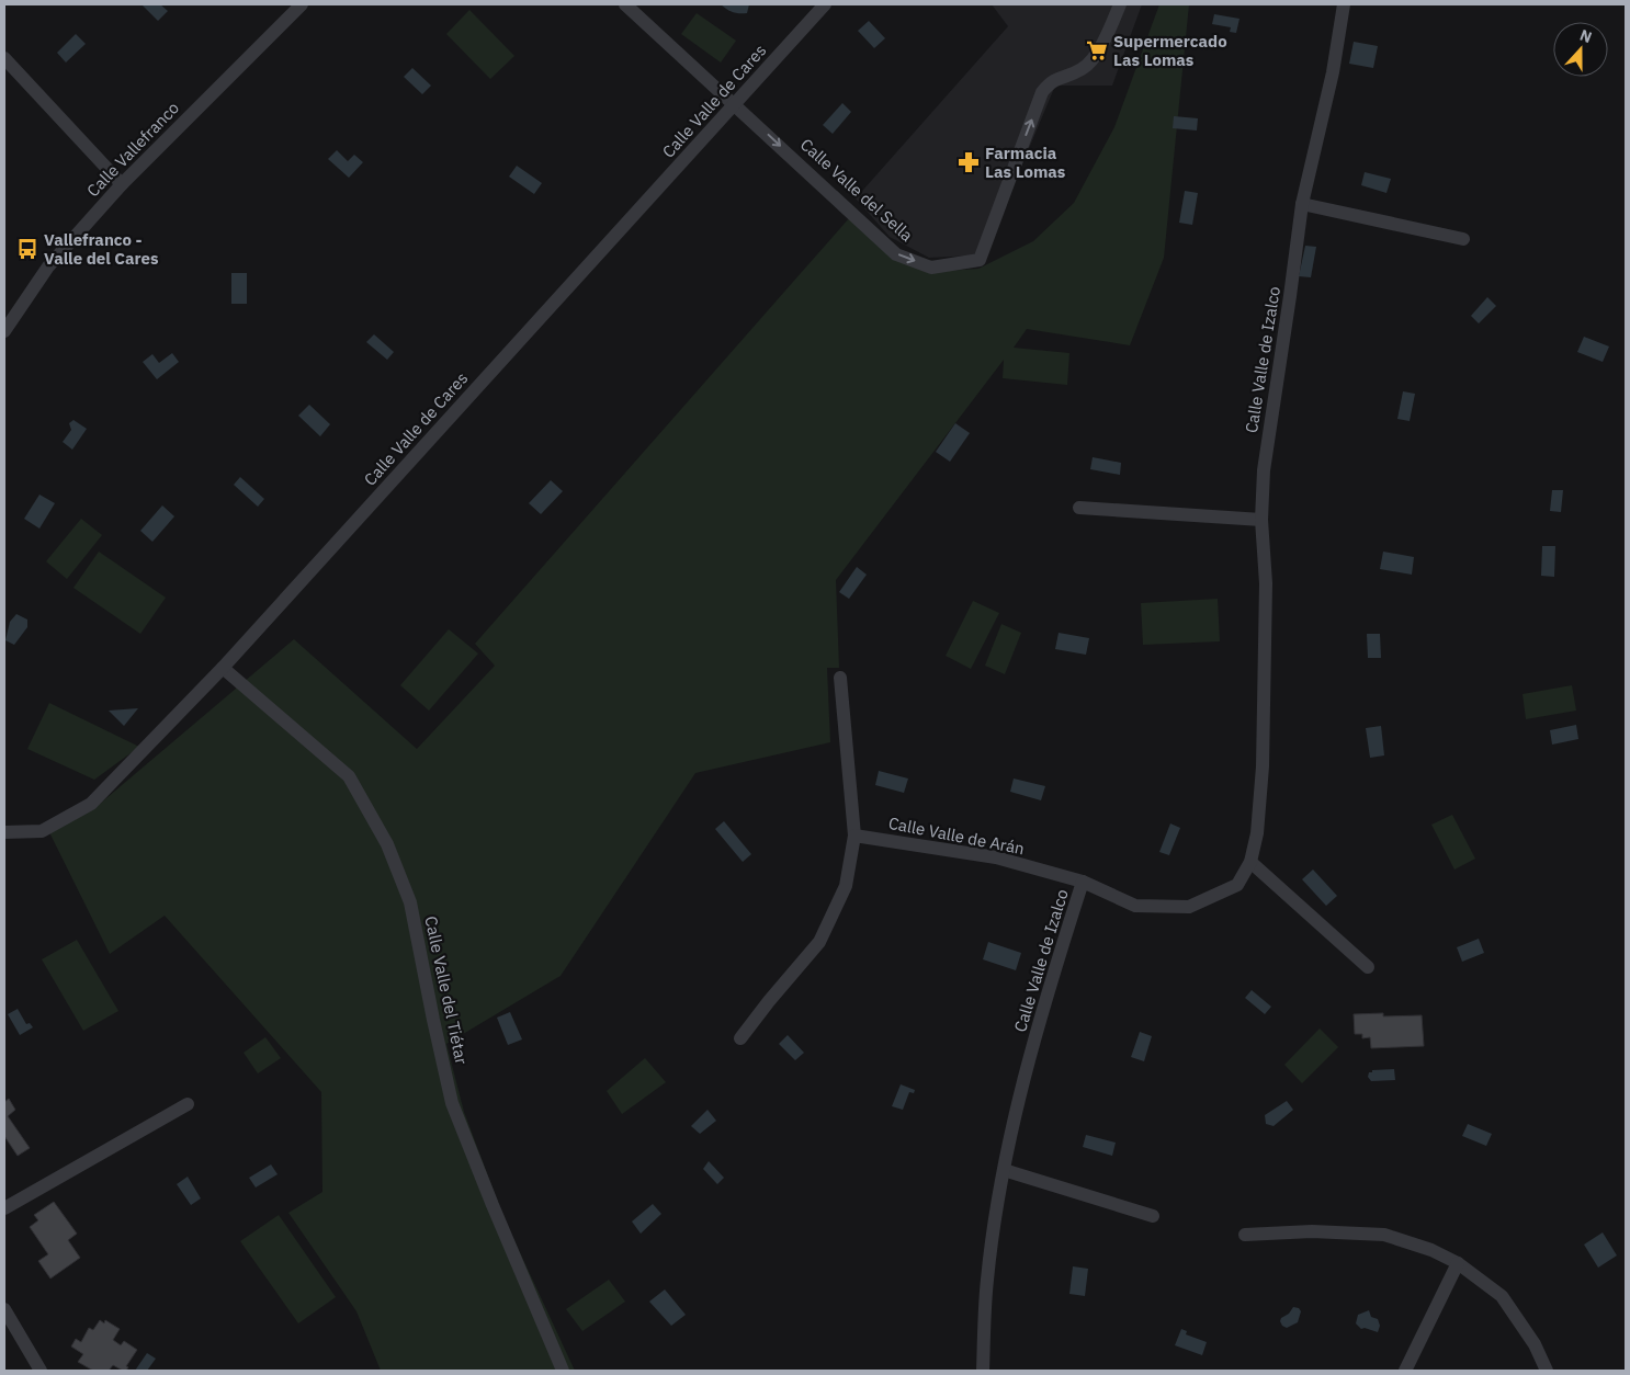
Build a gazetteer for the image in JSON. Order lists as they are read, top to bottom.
{
  "streets": {
    "street": [
      "Calle Valle de Cares",
      "Calle Vallefranco",
      "Calle Valle del Sella",
      "Calle Valle de Izalco",
      "Calle Valle de Arán",
      "Calle Valle del Tiétar"
    ]
  },
  "crossings": [
    ["Calle Valle de Cares", "Calle Valle del Sella"],
    ["Calle Valle de Cares", "Calle Valle del Tiétar"],
    ["Calle Valle de Izalco", "Calle Valle de Arán"]
  ],
  "places": {
    "supermarket": ["Supermercado Las Lomas"],
    "pharmacy": ["Farmacia Las Lomas"],
    "bus stop": ["Vallefranco - Valle del Cares"]
  },
  "north": "top"
}
